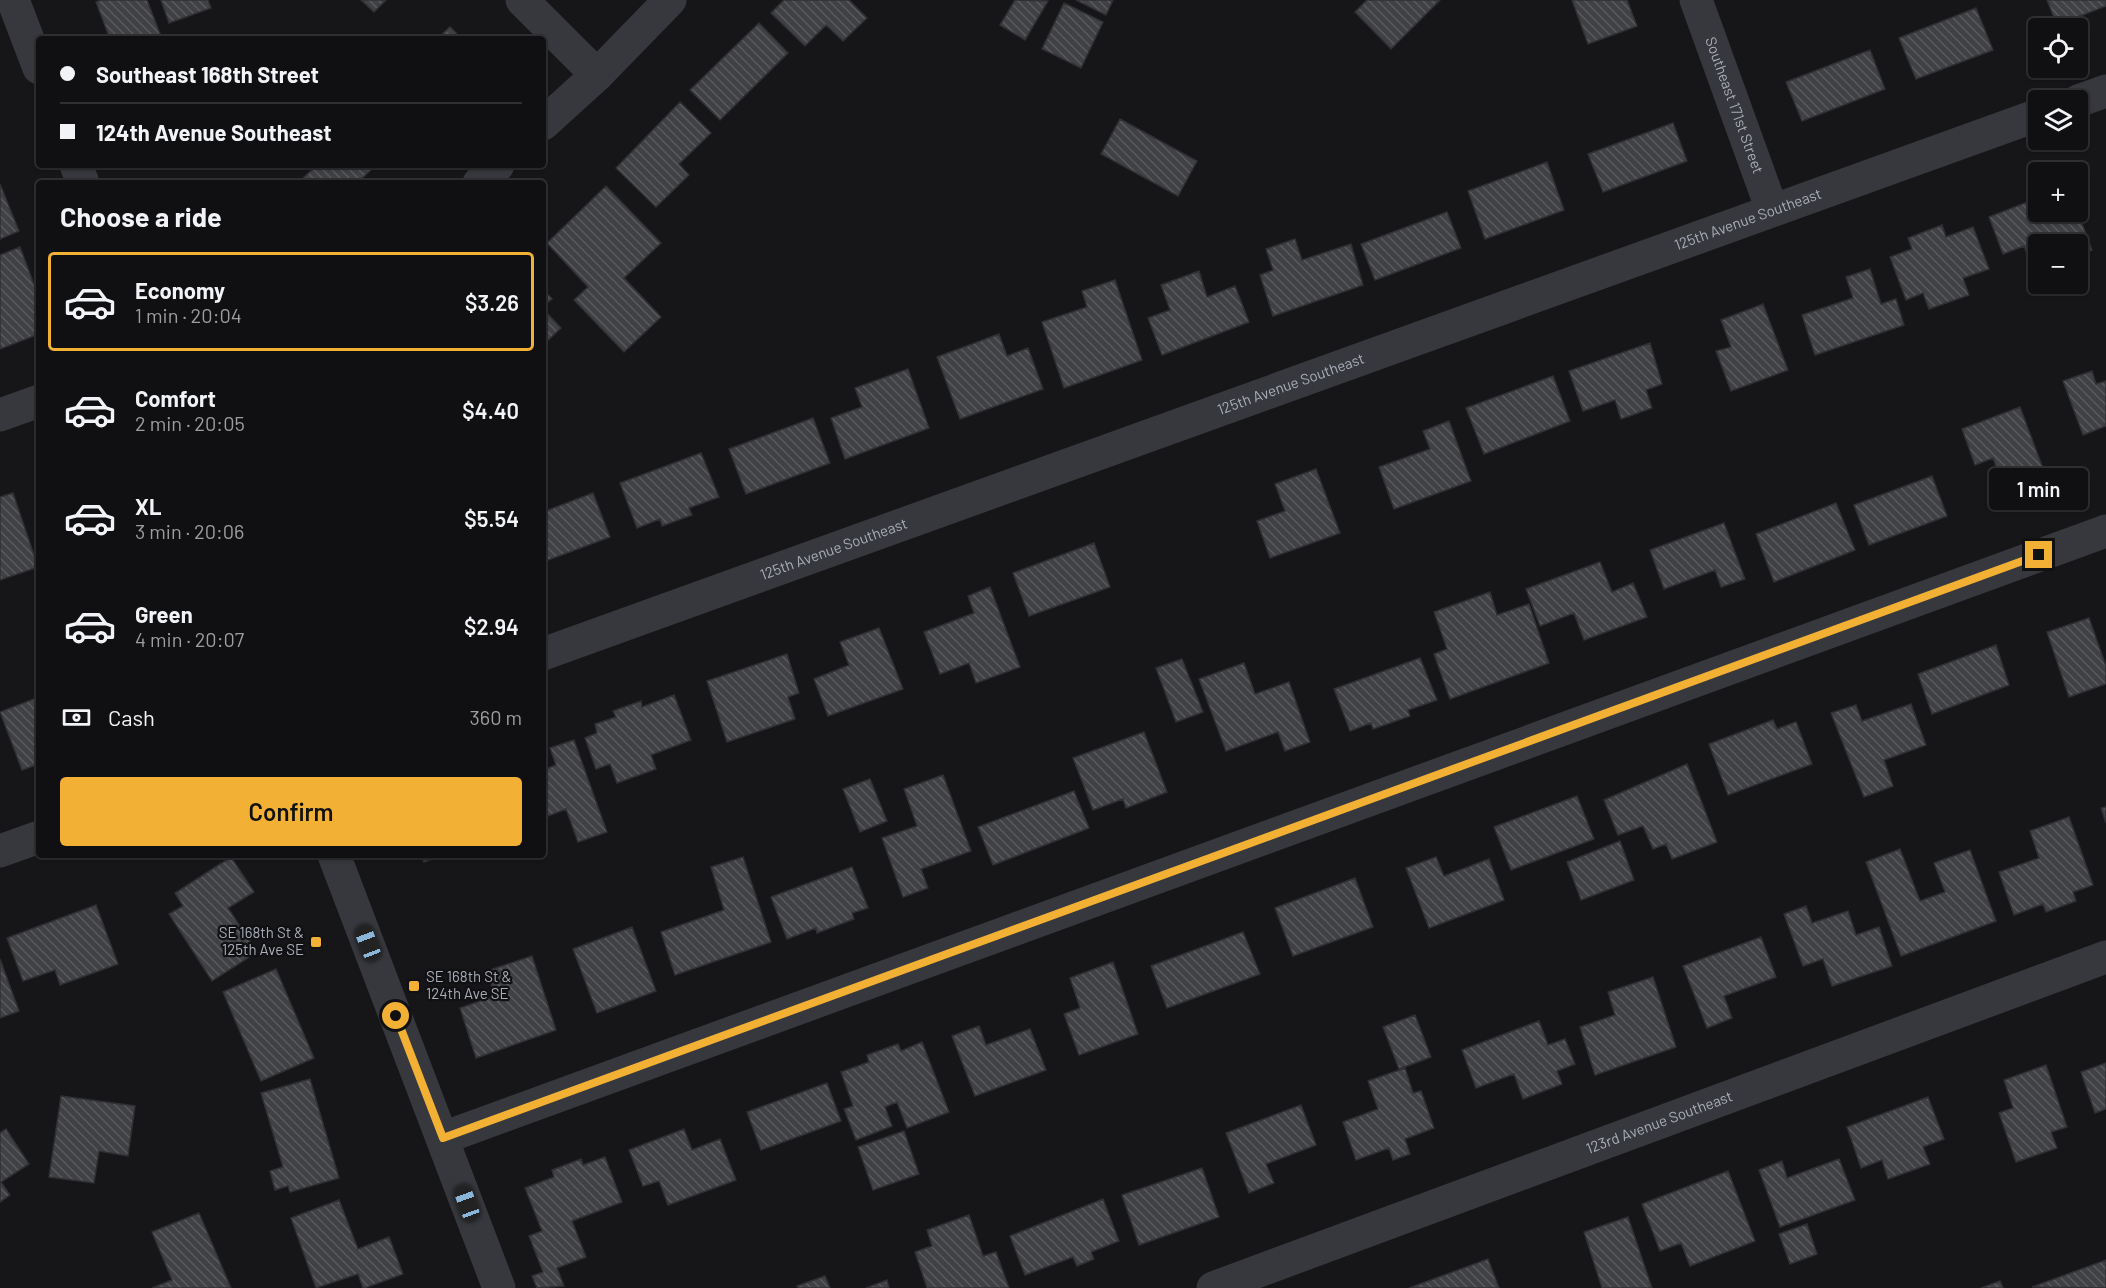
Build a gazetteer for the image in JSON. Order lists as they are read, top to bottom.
{
  "streets": {
    "street": ["Southeast 171st Street", "125th Avenue Southeast", "123rd Avenue Southeast"]
  },
  "crossings": [
    ["Southeast 171st Street", "125th Avenue Southeast"]
  ],
  "places": {
    "transit": ["SE 168th St & 125th Ave SE", "SE 168th St & 124th Ave SE"]
  },
  "page": {
    "map_buttons": ["+", "−"],
    "banner": ["Southeast 168th Street", "124th Avenue Southeast"],
    "heading": "Choose a ride",
    "list": [
      {
        "name": "Economy",
        "note": "1 min · 20:04",
        "value": "$3.26"
      },
      {
        "name": "Comfort",
        "note": "2 min · 20:05",
        "value": "$4.40"
      },
      {
        "name": "XL",
        "note": "3 min · 20:06",
        "value": "$5.54"
      },
      {
        "name": "Green",
        "note": "4 min · 20:07",
        "value": "$2.94"
      }
    ],
    "bubble": "1 min",
    "pay": ["Cash", "360 m"],
    "buttons": "Confirm"
  }
}
